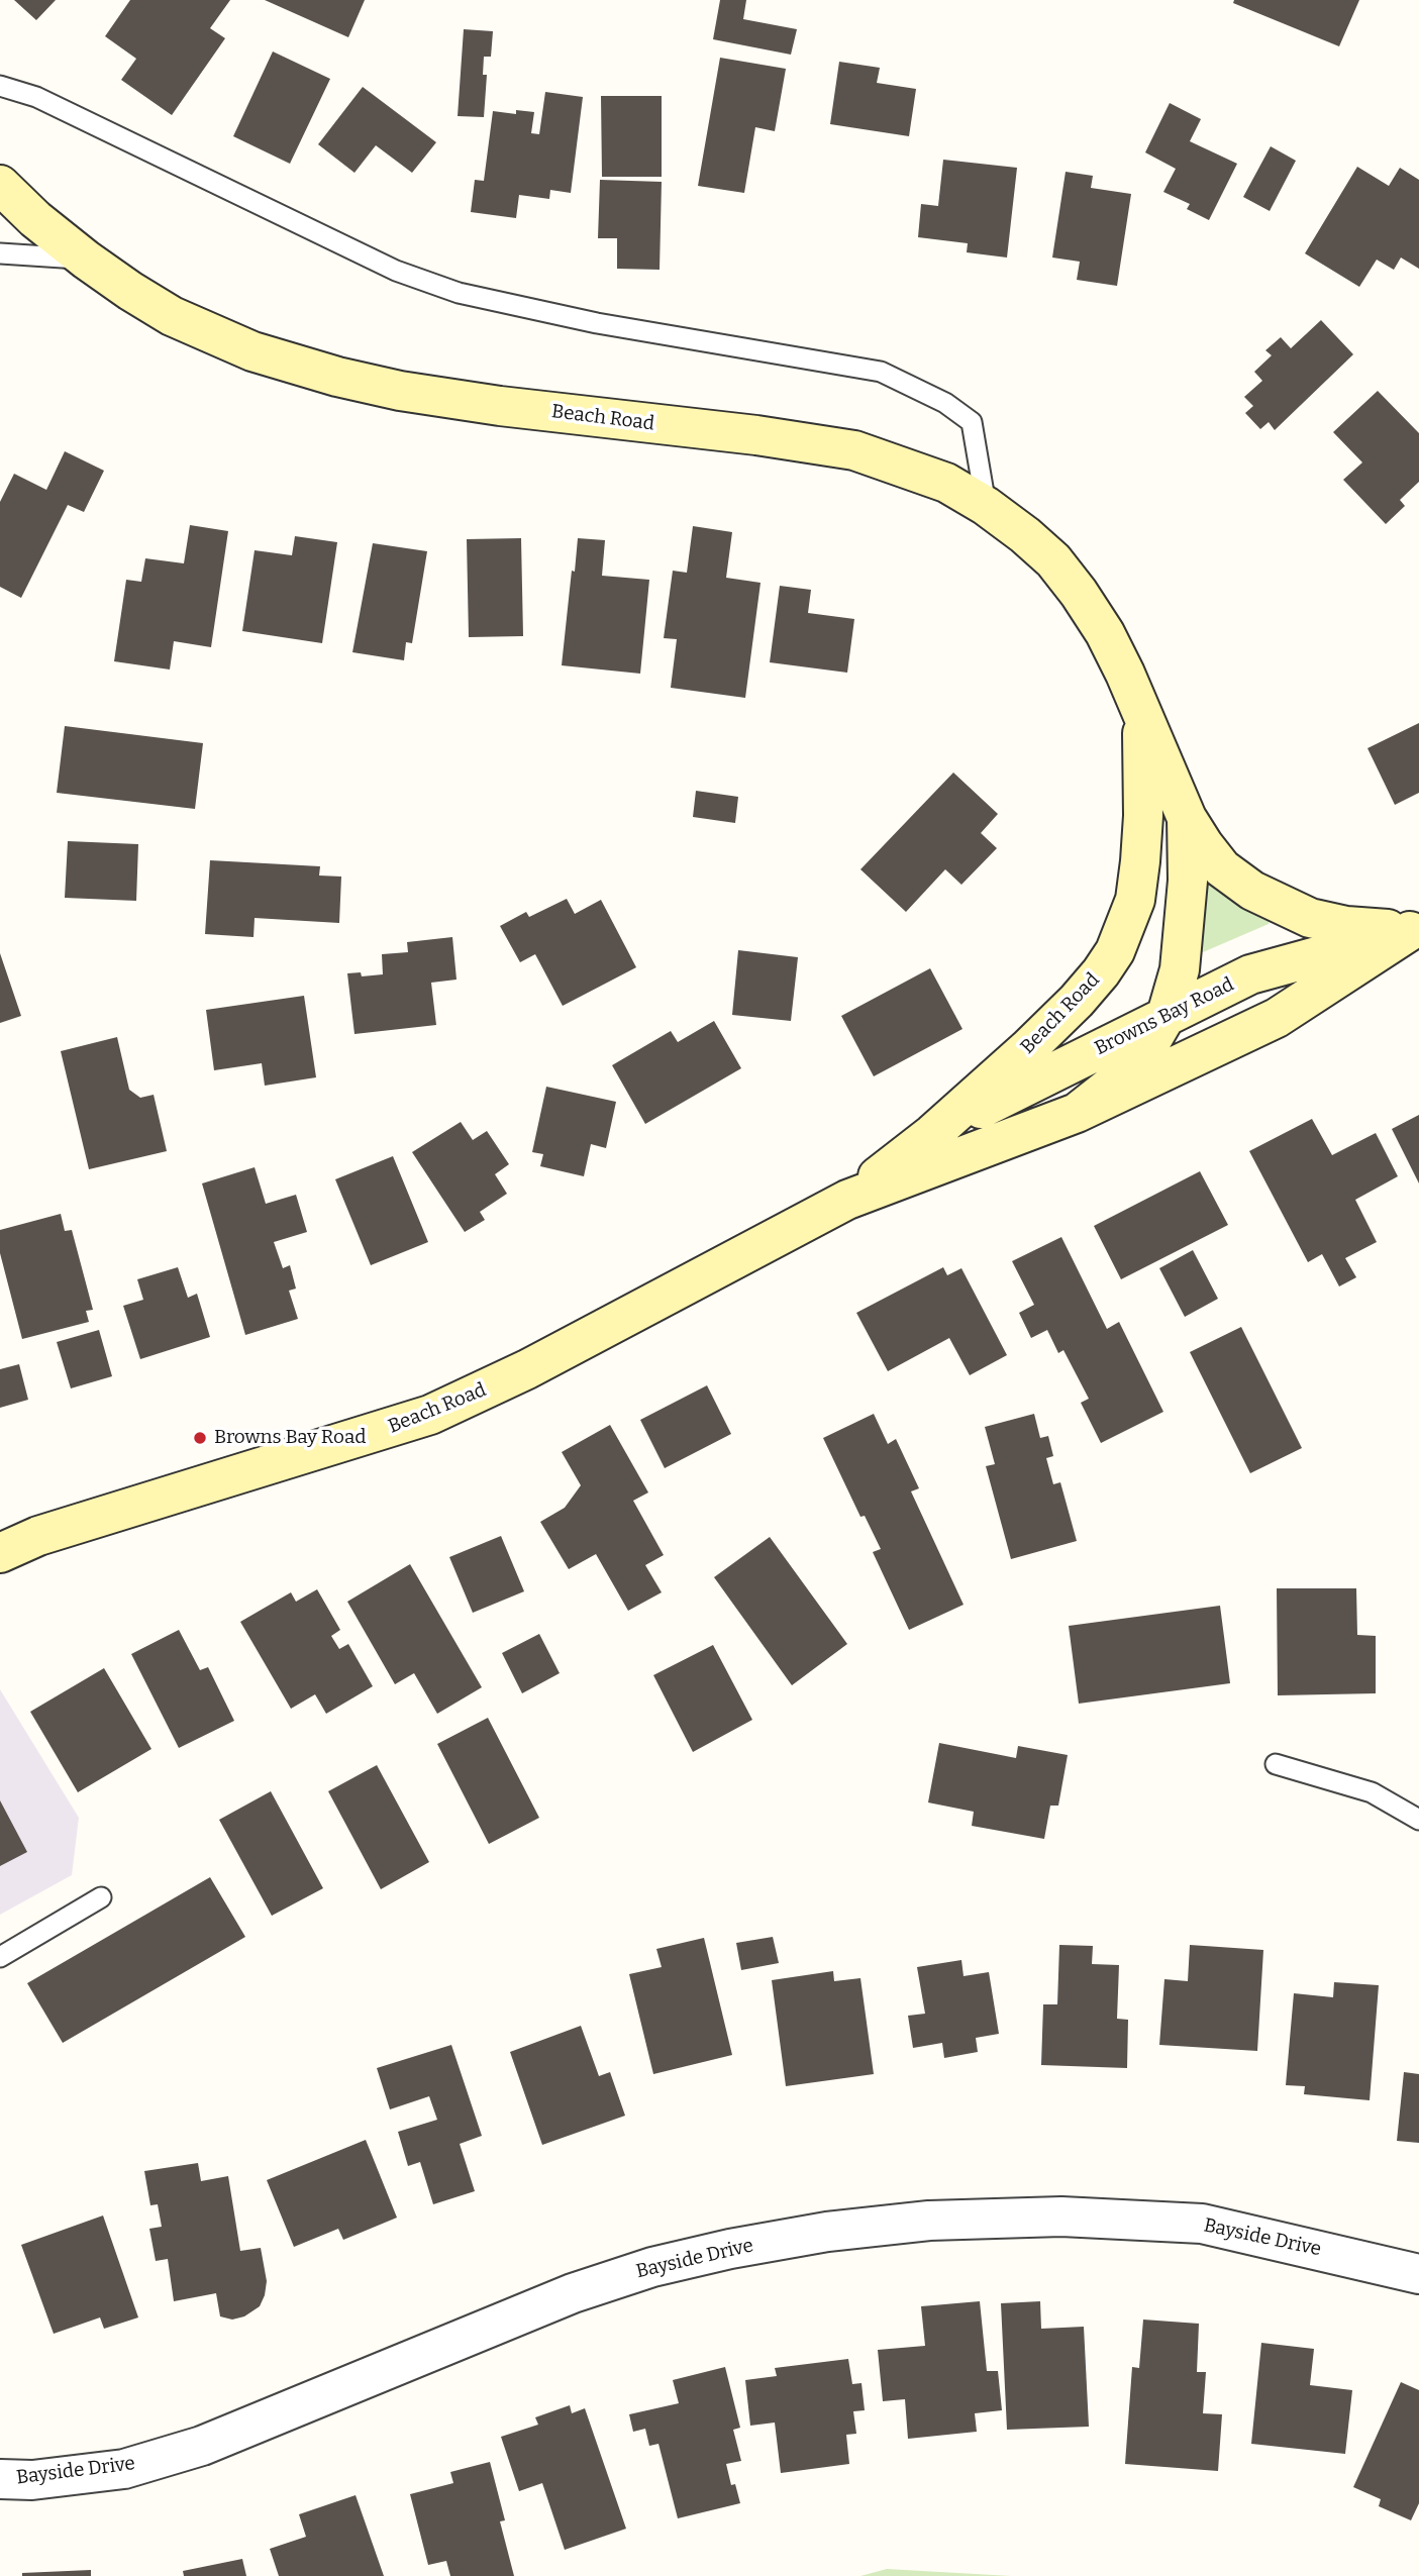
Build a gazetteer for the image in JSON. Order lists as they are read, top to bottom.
{
  "streets": {
    "main road": ["Beach Road", "Browns Bay Road"],
    "street": ["Bayside Drive"]
  },
  "crossings": [
    ["Beach Road", "Browns Bay Road"]
  ],
  "places": ["Browns Bay Road"]
}
